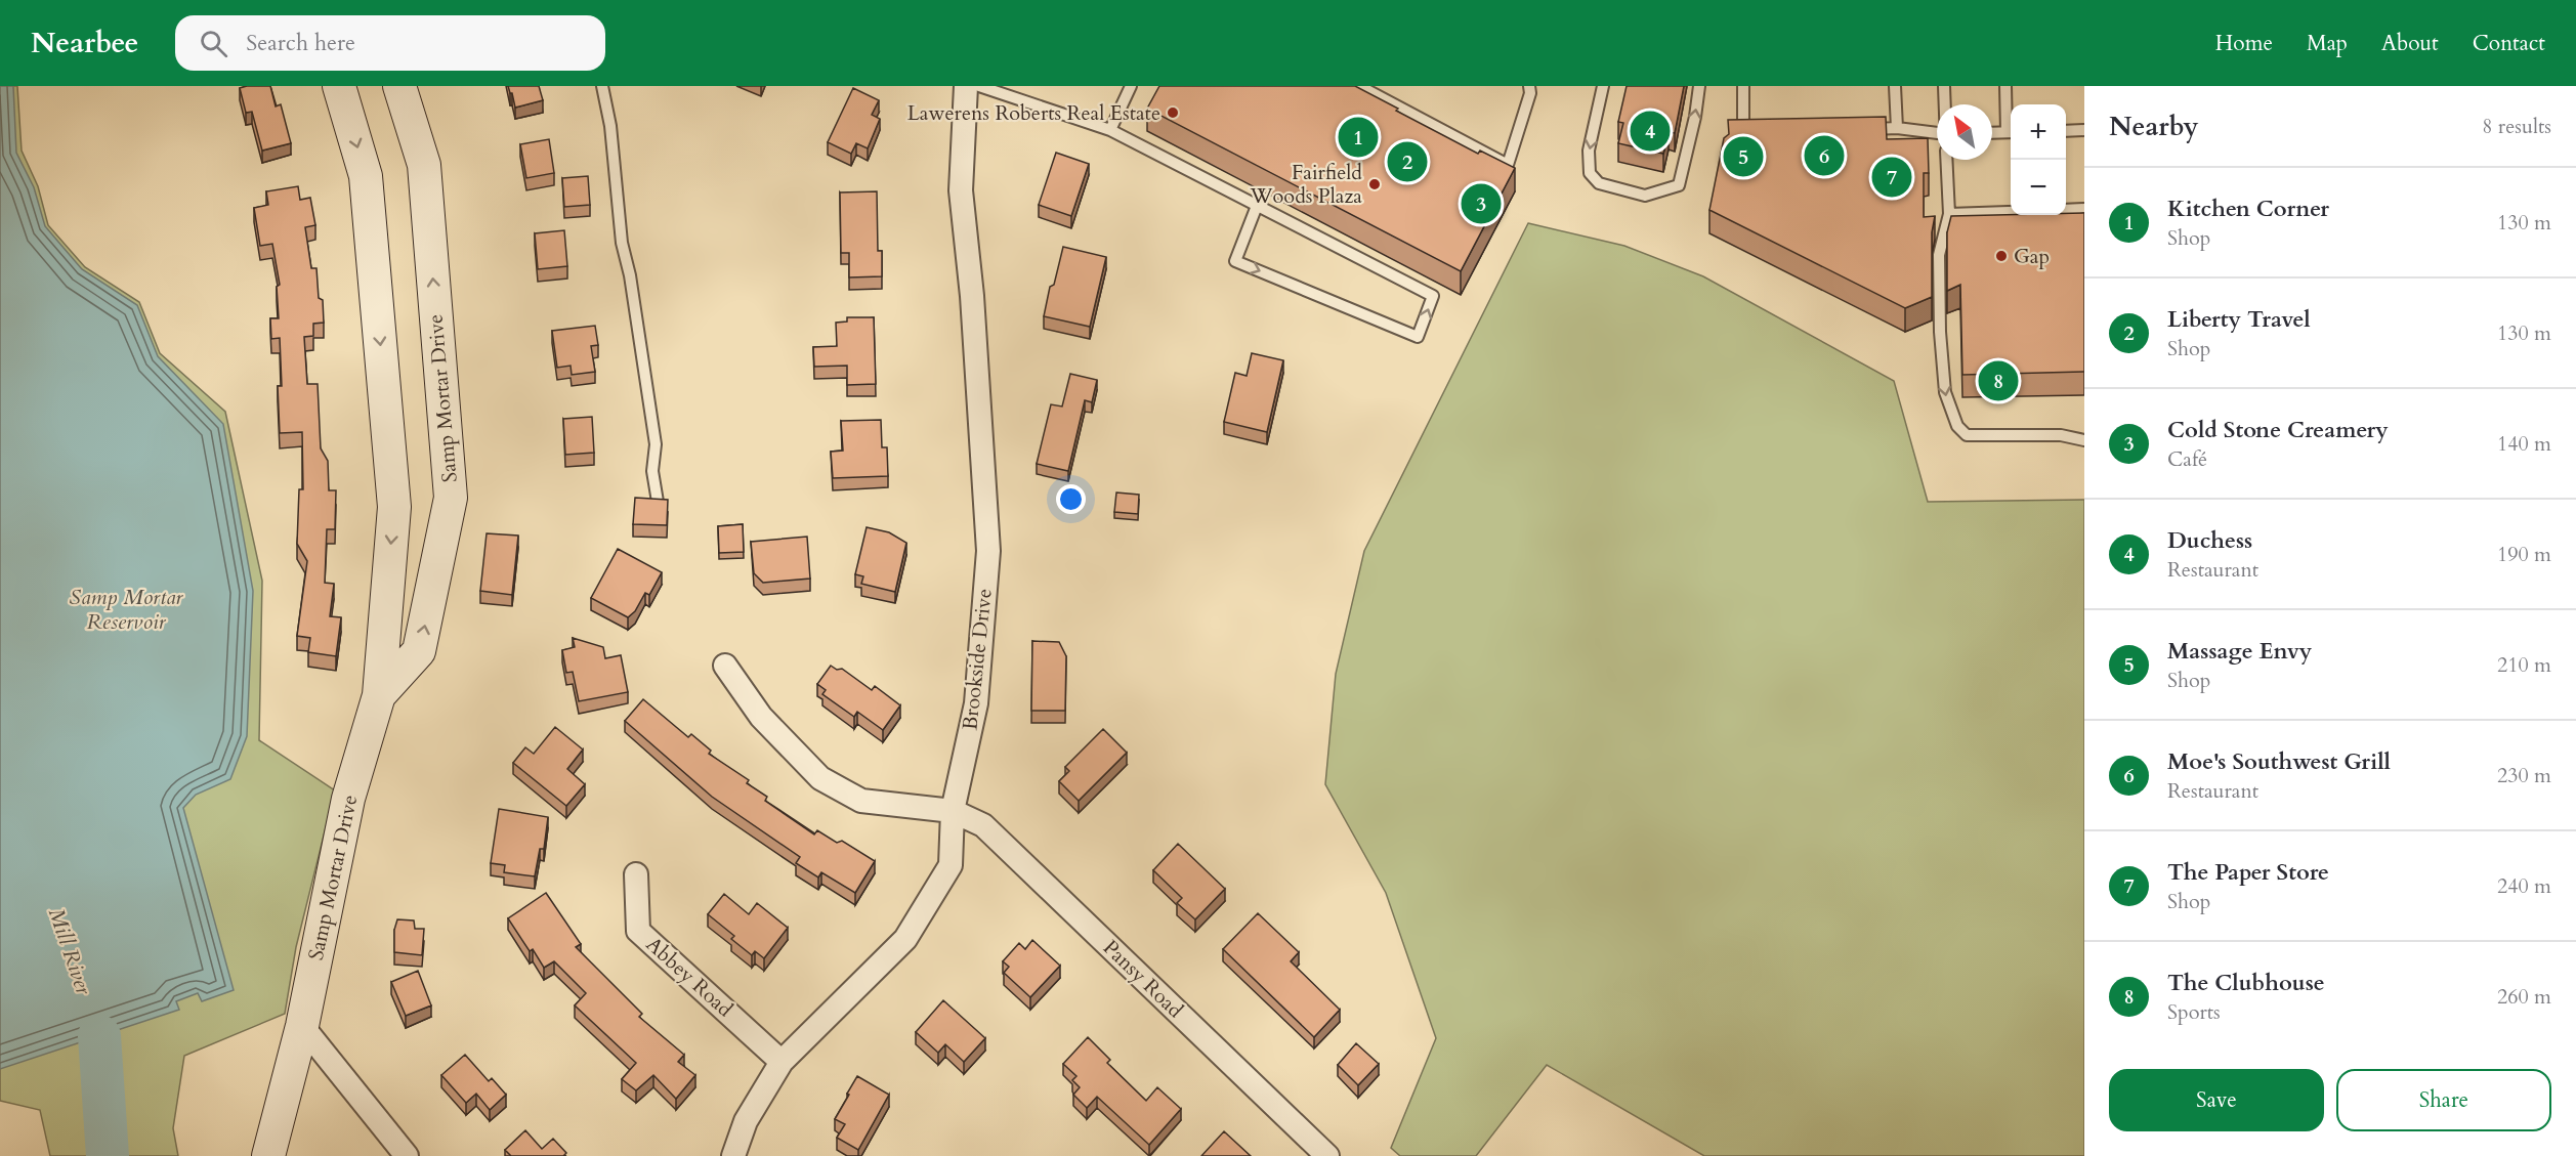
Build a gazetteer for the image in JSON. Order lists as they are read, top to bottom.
{
  "streets": {
    "main road": ["Samp Mortar Drive"],
    "street": ["Brookside Drive", "Abbey Road", "Pansy Road"]
  },
  "crossings": [
    ["Brookside Drive", "Abbey Road"],
    ["Brookside Drive", "Pansy Road"]
  ],
  "water": ["Samp Mortar Reservoir", "Mill River"],
  "places": ["Lawerens Roberts Real Estate", "Fairfield Woods Plaza", "Gap"],
  "north": "top left",
  "page": {
    "header": "Nearbee",
    "search": "Search here",
    "nav": [
      "Home",
      "Map",
      "About",
      "Contact"
    ],
    "heading": ["Nearby", "8 results"],
    "map_buttons": ["+", "−"],
    "pins": [
      "4",
      "1",
      "6",
      "5",
      "2",
      "7",
      "3",
      "8"
    ],
    "list": [
      {
        "mark": "1",
        "name": "Kitchen Corner",
        "note": "Shop",
        "value": "130 m"
      },
      {
        "mark": "2",
        "name": "Liberty Travel",
        "note": "Shop",
        "value": "130 m"
      },
      {
        "mark": "3",
        "name": "Cold Stone Creamery",
        "note": "Café",
        "value": "140 m"
      },
      {
        "mark": "4",
        "name": "Duchess",
        "note": "Restaurant",
        "value": "190 m"
      },
      {
        "mark": "5",
        "name": "Massage Envy",
        "note": "Shop",
        "value": "210 m"
      },
      {
        "mark": "6",
        "name": "Moe's Southwest Grill",
        "note": "Restaurant",
        "value": "230 m"
      },
      {
        "mark": "7",
        "name": "The Paper Store",
        "note": "Shop",
        "value": "240 m"
      },
      {
        "mark": "8",
        "name": "The Clubhouse",
        "note": "Sports",
        "value": "260 m"
      }
    ],
    "buttons": ["Save", "Share"]
  }
}
